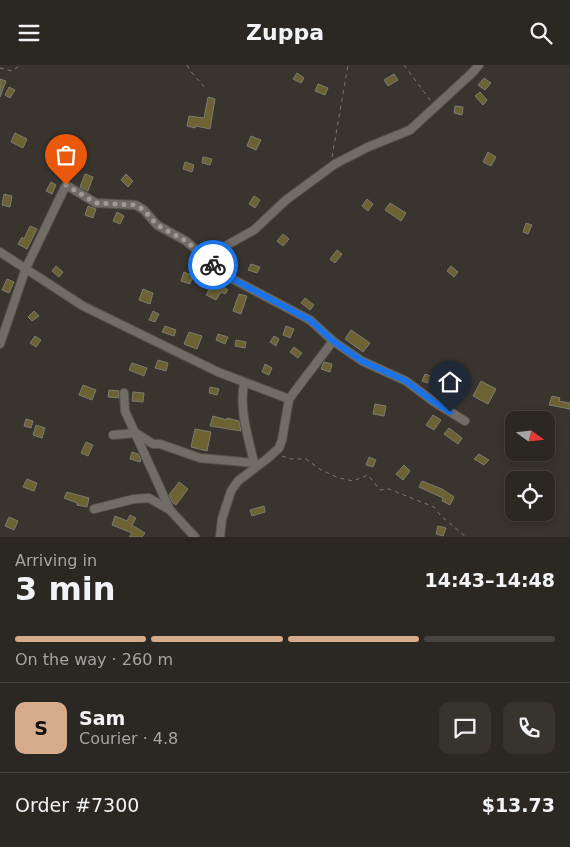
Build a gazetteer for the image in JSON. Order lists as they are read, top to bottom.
{
  "north": "right",
  "page": {
    "header": "Zuppa",
    "heading": ["3 min", "Arriving in", "14:43–14:48"],
    "panel": [
      "Sam",
      "Courier · 4.8",
      "Order #7300",
      "$13.73"
    ],
    "bar": "On the way · 260 m",
    "round": "S"
  }
}
